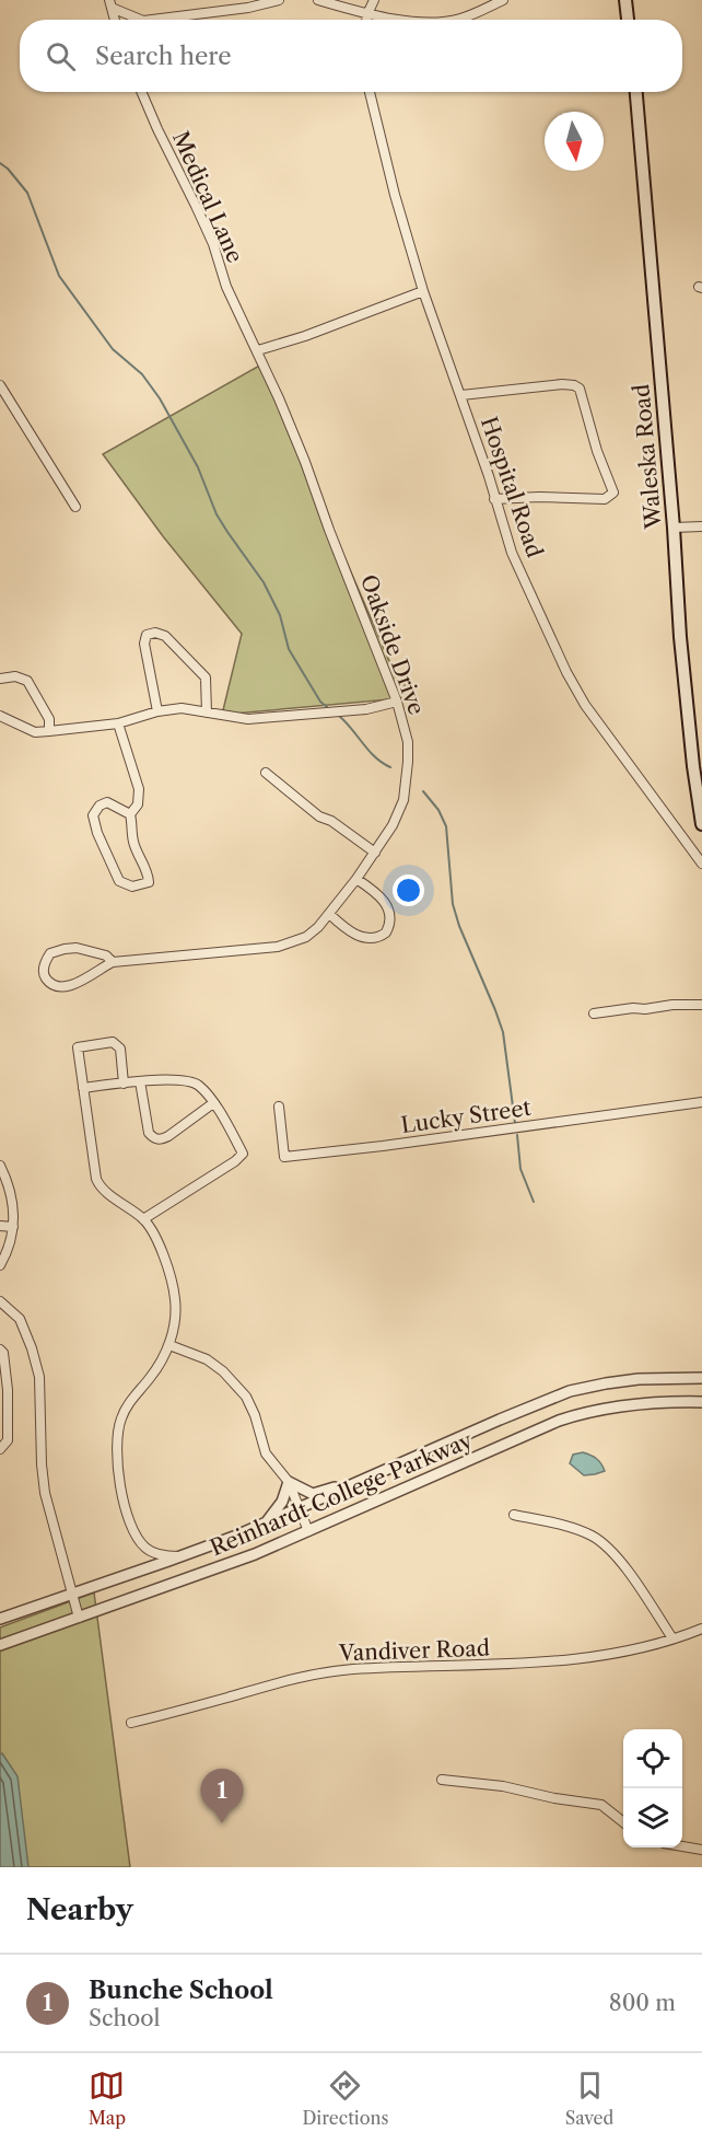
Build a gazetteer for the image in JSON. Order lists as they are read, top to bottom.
{
  "streets": {
    "main road": ["Waleska Road"],
    "street": [
      "Medical Lane",
      "Hospital Road",
      "Oakside Drive",
      "Lucky Street",
      "Reinhardt College Parkway",
      "Vandiver Road"
    ]
  },
  "crossings": [
    ["Medical Lane", "Oakside Drive"]
  ],
  "north": "bottom",
  "page": {
    "search": "Search here",
    "pins": "1",
    "heading": "Nearby",
    "list": [
      {
        "mark": "1",
        "name": "Bunche School",
        "note": "School",
        "value": "800 m"
      }
    ],
    "nav": ["Map", "Directions", "Saved"]
  }
}
